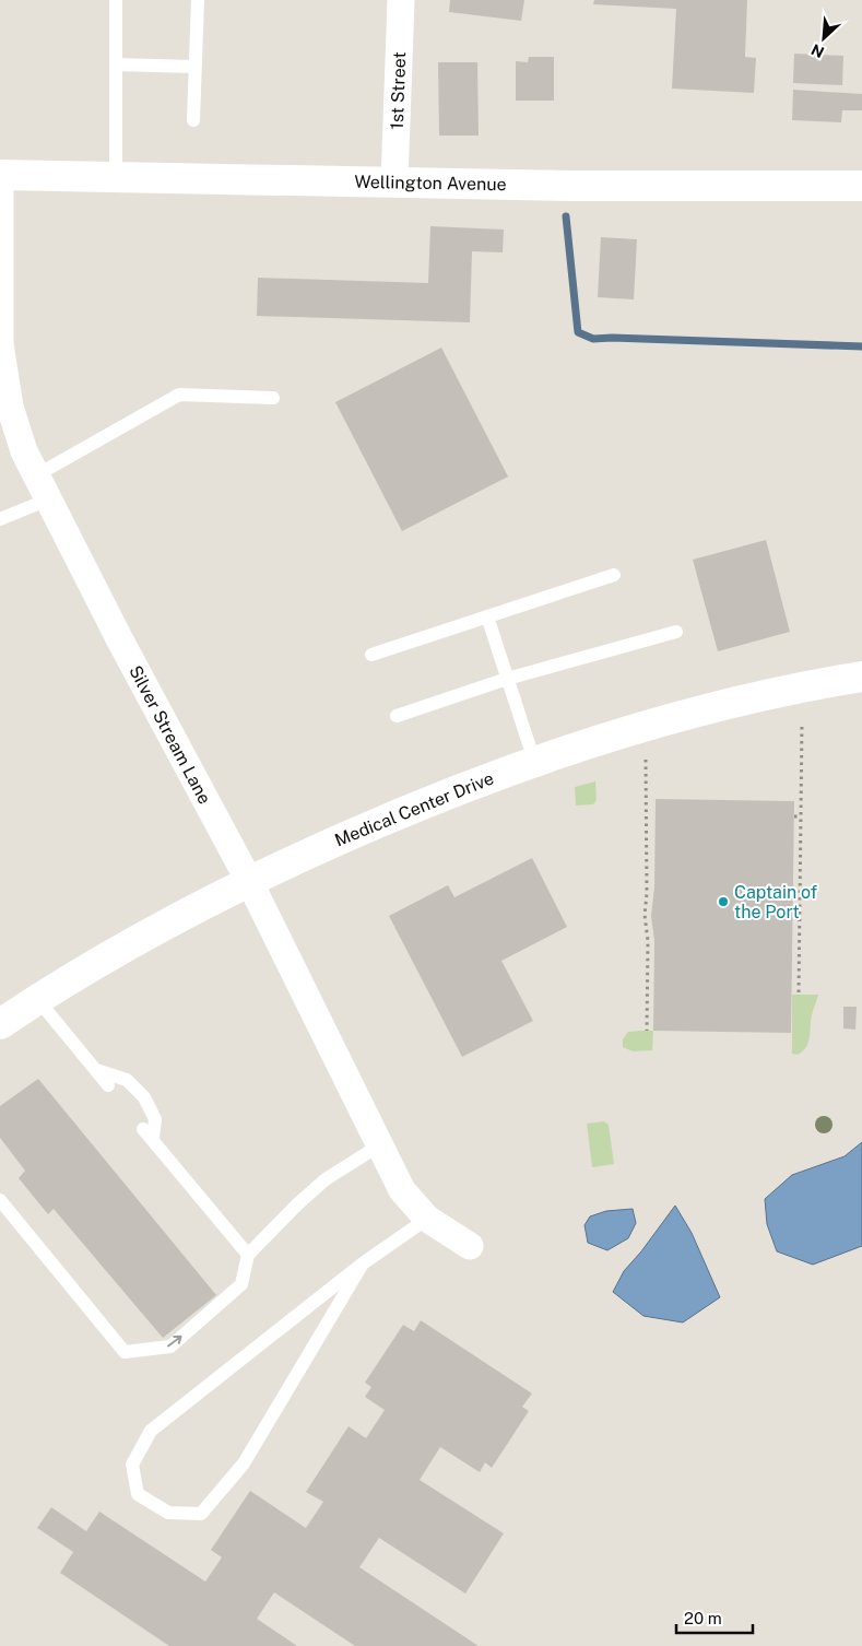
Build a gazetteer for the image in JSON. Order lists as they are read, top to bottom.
{
  "streets": {
    "street": [
      "1st Street",
      "Wellington Avenue",
      "Silver Stream Lane",
      "Medical Center Drive"
    ]
  },
  "crossings": [
    ["1st Street", "Wellington Avenue"],
    ["Wellington Avenue", "Silver Stream Lane"],
    ["Silver Stream Lane", "Medical Center Drive"]
  ],
  "places": ["Captain of the Port"],
  "scale_bar": "20 m",
  "north": "bottom left"
}
